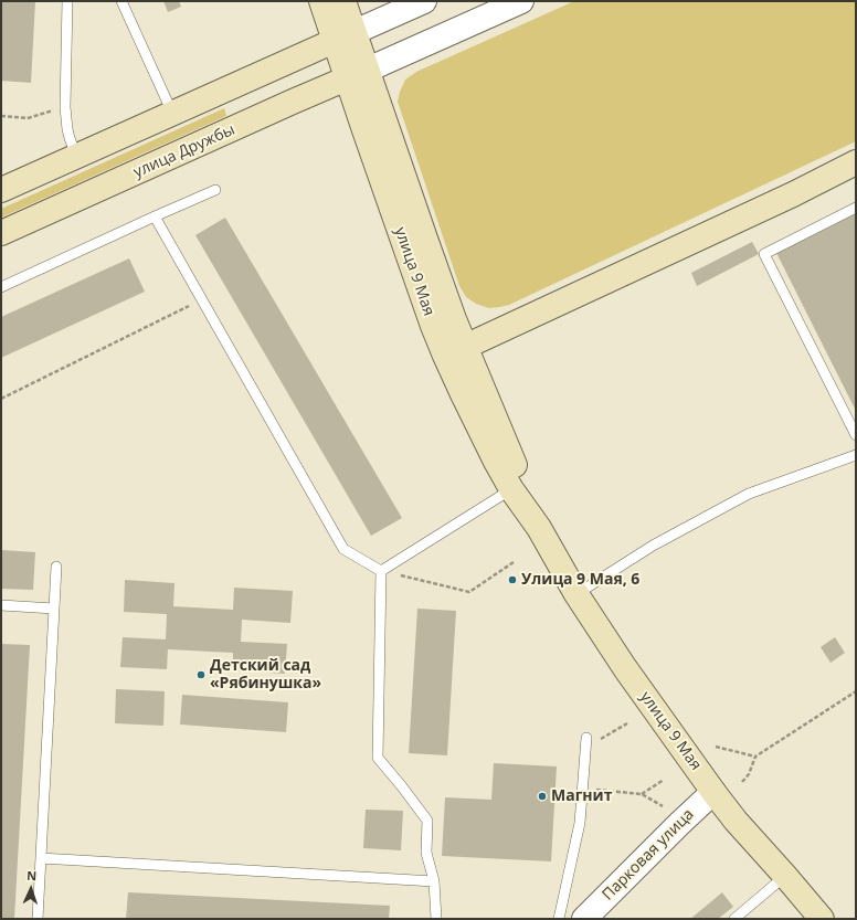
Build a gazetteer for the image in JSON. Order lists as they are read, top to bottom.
{
  "streets": {
    "main road": ["улица Дружбы", "улица 9 Мая"],
    "street": ["Парковая улица"]
  },
  "crossings": [
    ["улица Дружбы", "улица 9 Мая"],
    ["улица 9 Мая", "Парковая улица"]
  ],
  "places": ["Улица 9 Мая, 6", "Детский сад «Рябинушка»", "Магнит"],
  "north": "top"
}
